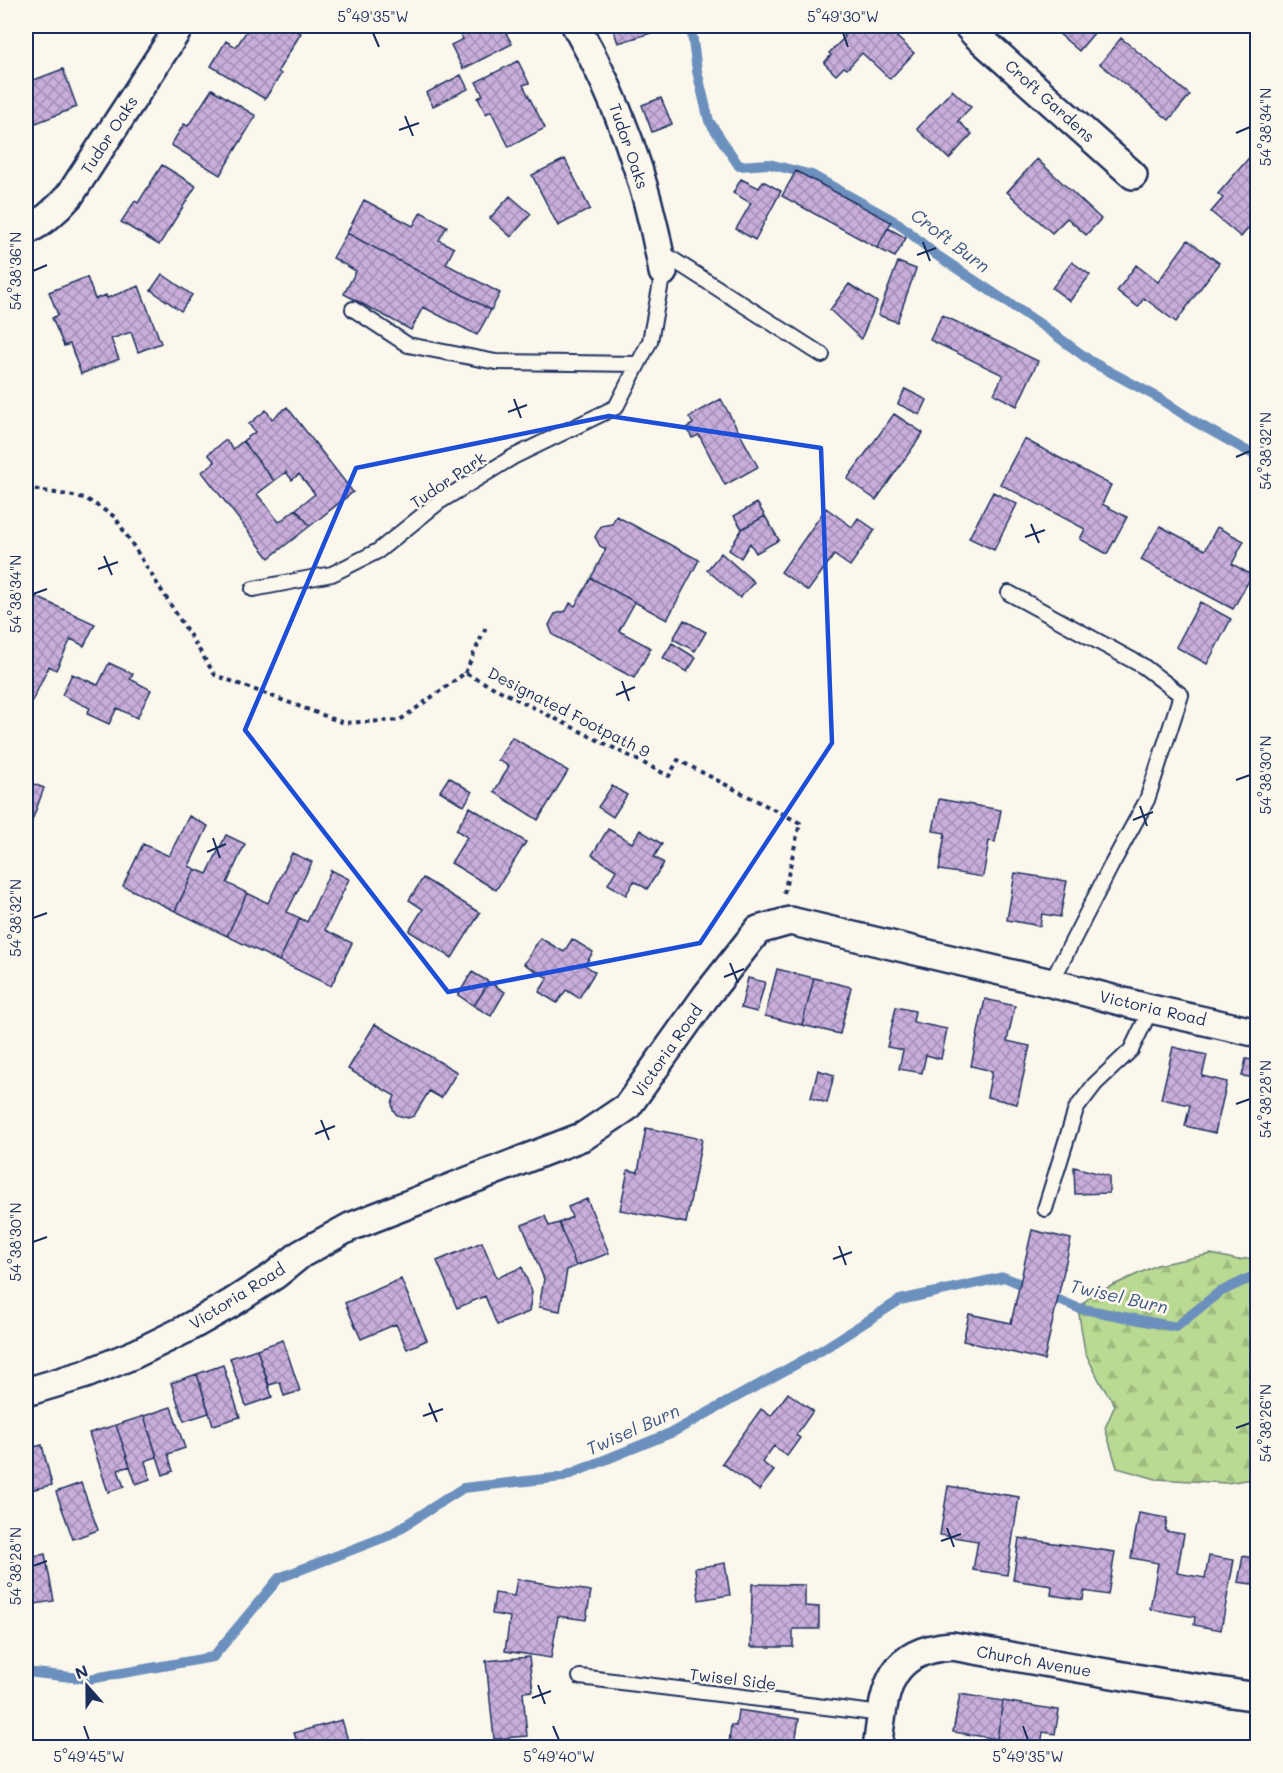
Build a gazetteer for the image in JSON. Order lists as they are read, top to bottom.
{
  "streets": {
    "street": [
      "Croft Gardens",
      "Tudor Oaks",
      "Victoria Road",
      "Church Avenue"
    ],
    "lane": ["Tudor Park", "Twisel Side"],
    "path": ["Designated Footpath 9"]
  },
  "crossings": [
    ["Tudor Oaks", "Tudor Park"],
    ["Designated Footpath 9", "Victoria Road"],
    ["Church Avenue", "Twisel Side"]
  ],
  "water": ["Croft Burn", "Twisel Burn"],
  "north": "top",
  "coordinates": [
    "5°49'35\"W",
    "5°49'30\"W",
    "54°38'34\"N",
    "54°38'36\"N",
    "54°38'32\"N",
    "54°38'30\"N",
    "54°38'28\"N",
    "54°38'26\"N",
    "5°49'45\"W",
    "5°49'40\"W"
  ]
}
